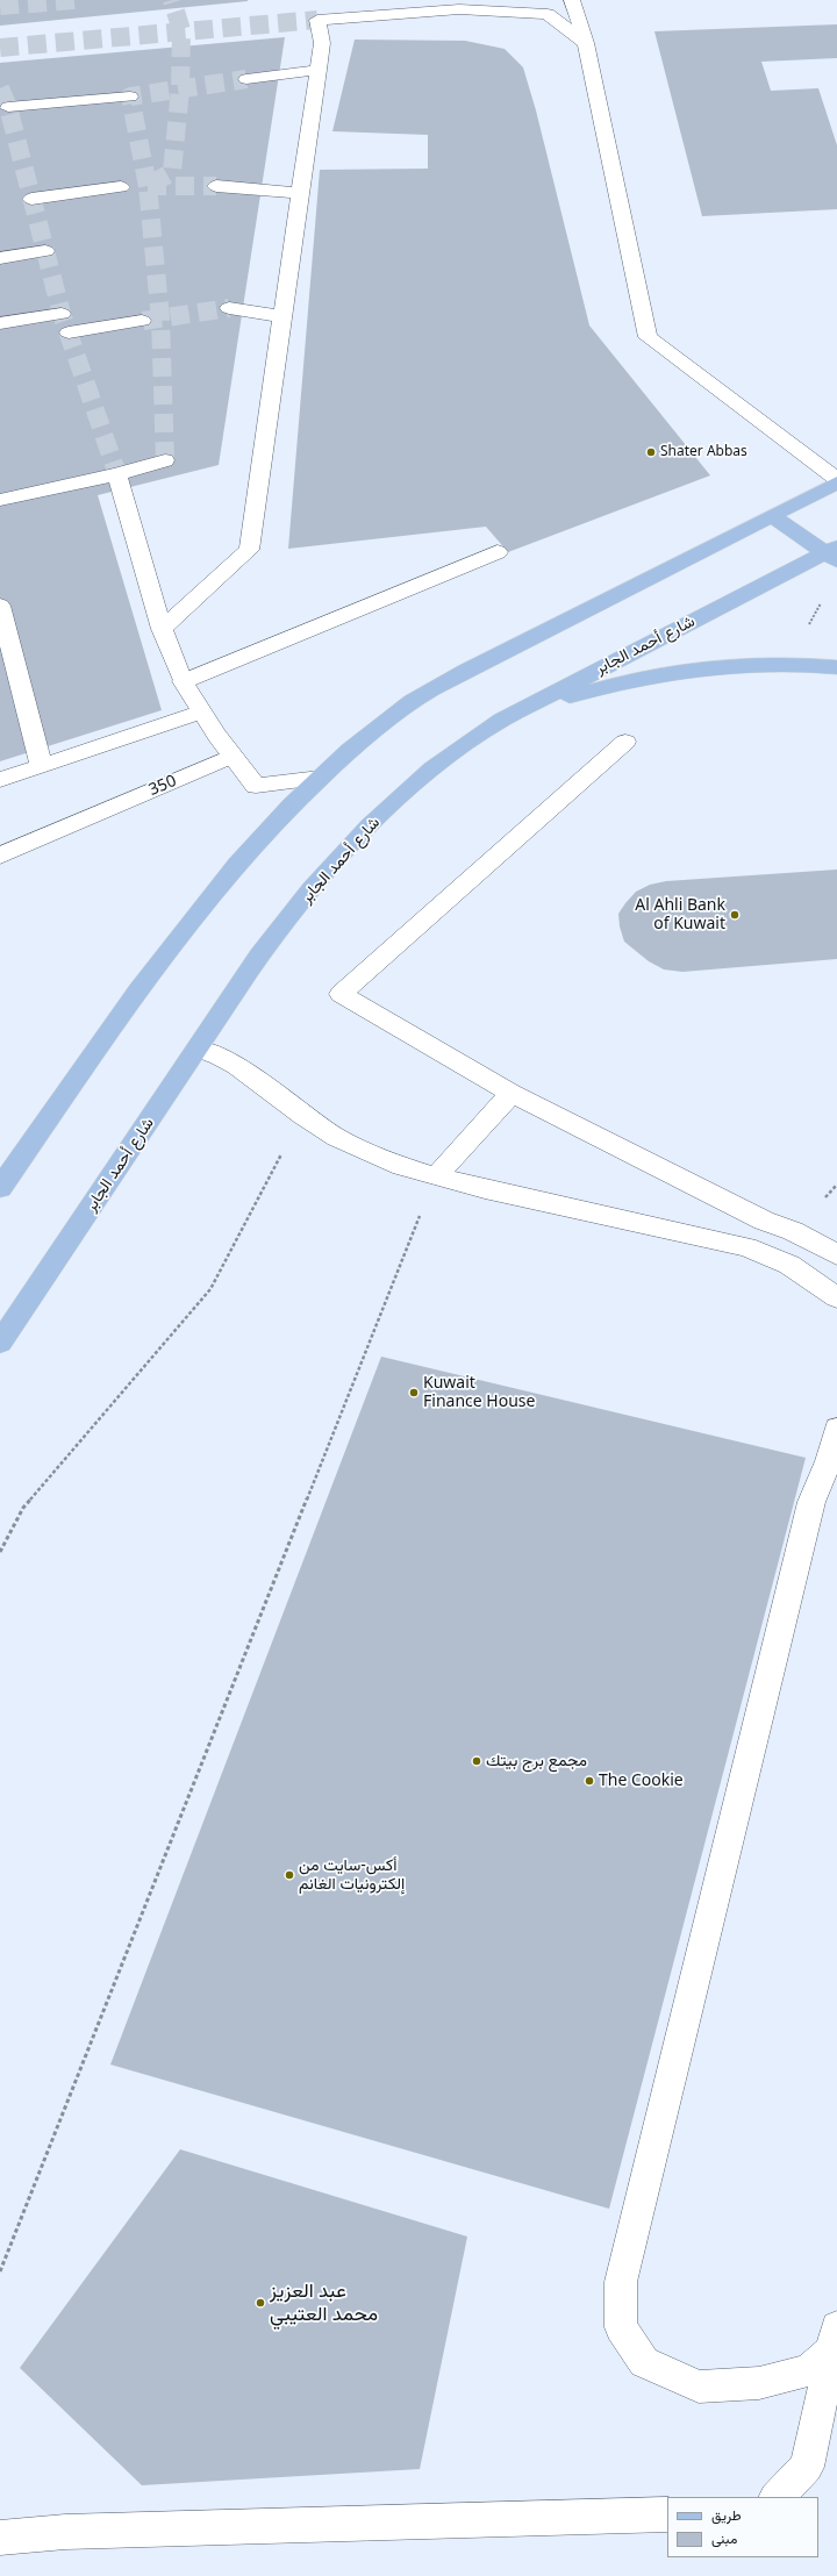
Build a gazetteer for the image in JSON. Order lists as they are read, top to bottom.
{
  "streets": {
    "main road": ["شارع أحمد الجابر"],
    "street": ["350"]
  },
  "places": [
    "Shater Abbas",
    "Al Ahli Bank of Kuwait",
    "Kuwait Finance House",
    "مجمع برج بيتك",
    "The Cookie",
    "أكس-سايت من إلكترونيات الغانم",
    "عبد العزيز محمد العتيبي"
  ],
  "legend": ["طريق", "مبنى"]
}
